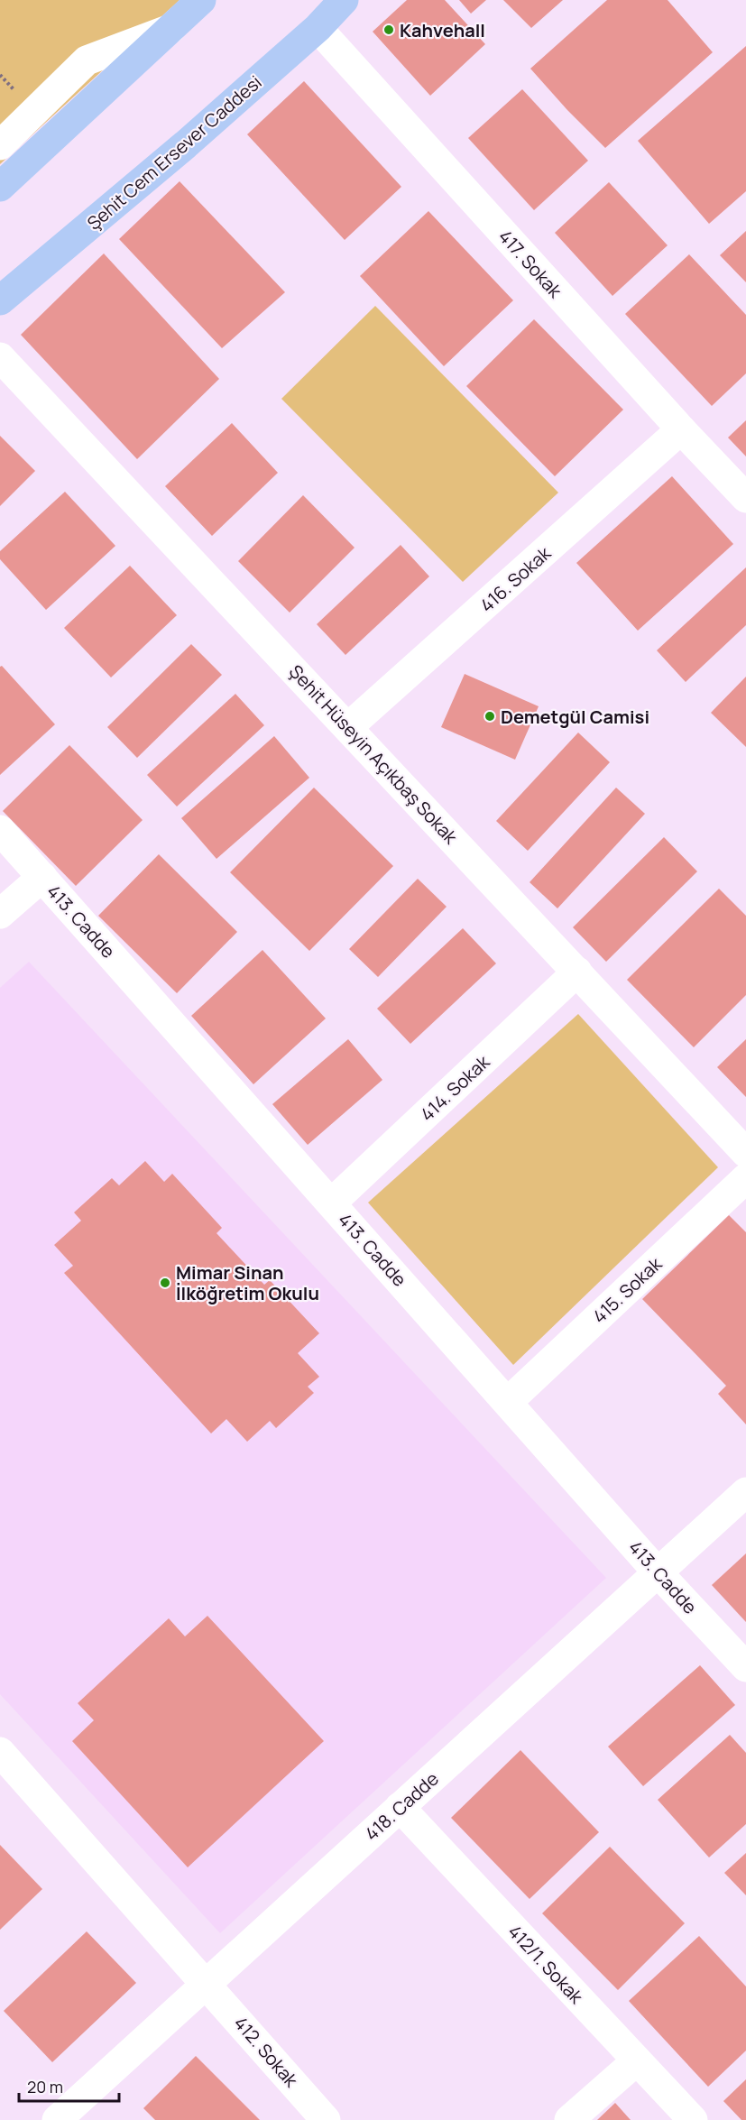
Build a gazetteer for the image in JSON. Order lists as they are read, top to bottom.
{
  "streets": {
    "main road": ["Şehit Cem Ersever Caddesi"],
    "street": [
      "417. Sokak",
      "416. Sokak",
      "Şehit Hüseyin Açıkbaş Sokak",
      "413. Cadde",
      "414. Sokak",
      "415. Sokak",
      "418. Cadde",
      "412/1. Sokak",
      "412. Sokak"
    ]
  },
  "crossings": [
    ["Şehit Cem Ersever Caddesi", "417. Sokak"],
    ["417. Sokak", "416. Sokak"],
    ["416. Sokak", "Şehit Hüseyin Açıkbaş Sokak"],
    ["Şehit Hüseyin Açıkbaş Sokak", "414. Sokak"],
    ["413. Cadde", "414. Sokak"],
    ["413. Cadde", "415. Sokak"],
    ["413. Cadde", "418. Cadde"],
    ["418. Cadde", "412/1. Sokak"],
    ["418. Cadde", "412. Sokak"]
  ],
  "places": ["Kahvehall", "Demetgül Camisi", "Mimar Sinan İlköğretim Okulu"],
  "scale_bar": "20 m"
}
